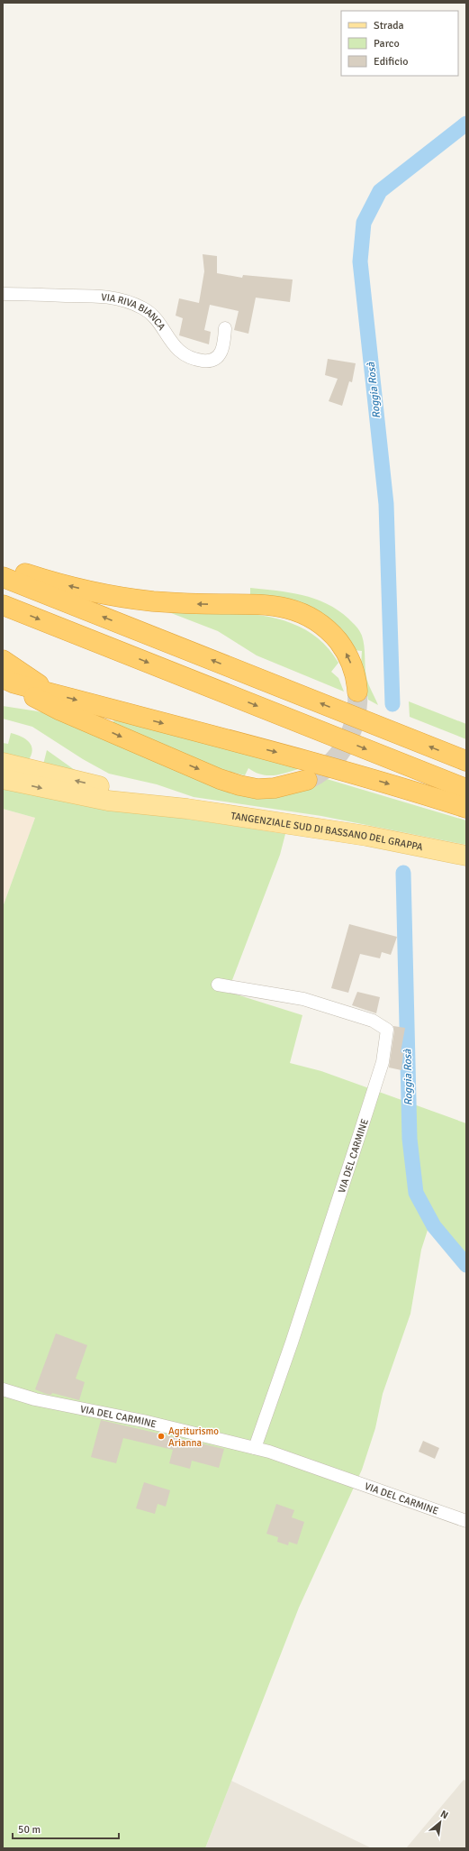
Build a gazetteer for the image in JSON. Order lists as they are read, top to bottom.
{
  "streets": {
    "main road": ["TANGENZIALE SUD DI BASSANO DEL GRAPPA"],
    "street": ["VIA RIVA BIANCA", "VIA DEL CARMINE"]
  },
  "water": ["Roggia Rosà"],
  "places": ["Agriturismo Arianna"],
  "legend": ["Strada", "Parco", "Edificio"],
  "scale_bar": "50 m",
  "north": "top right"
}
